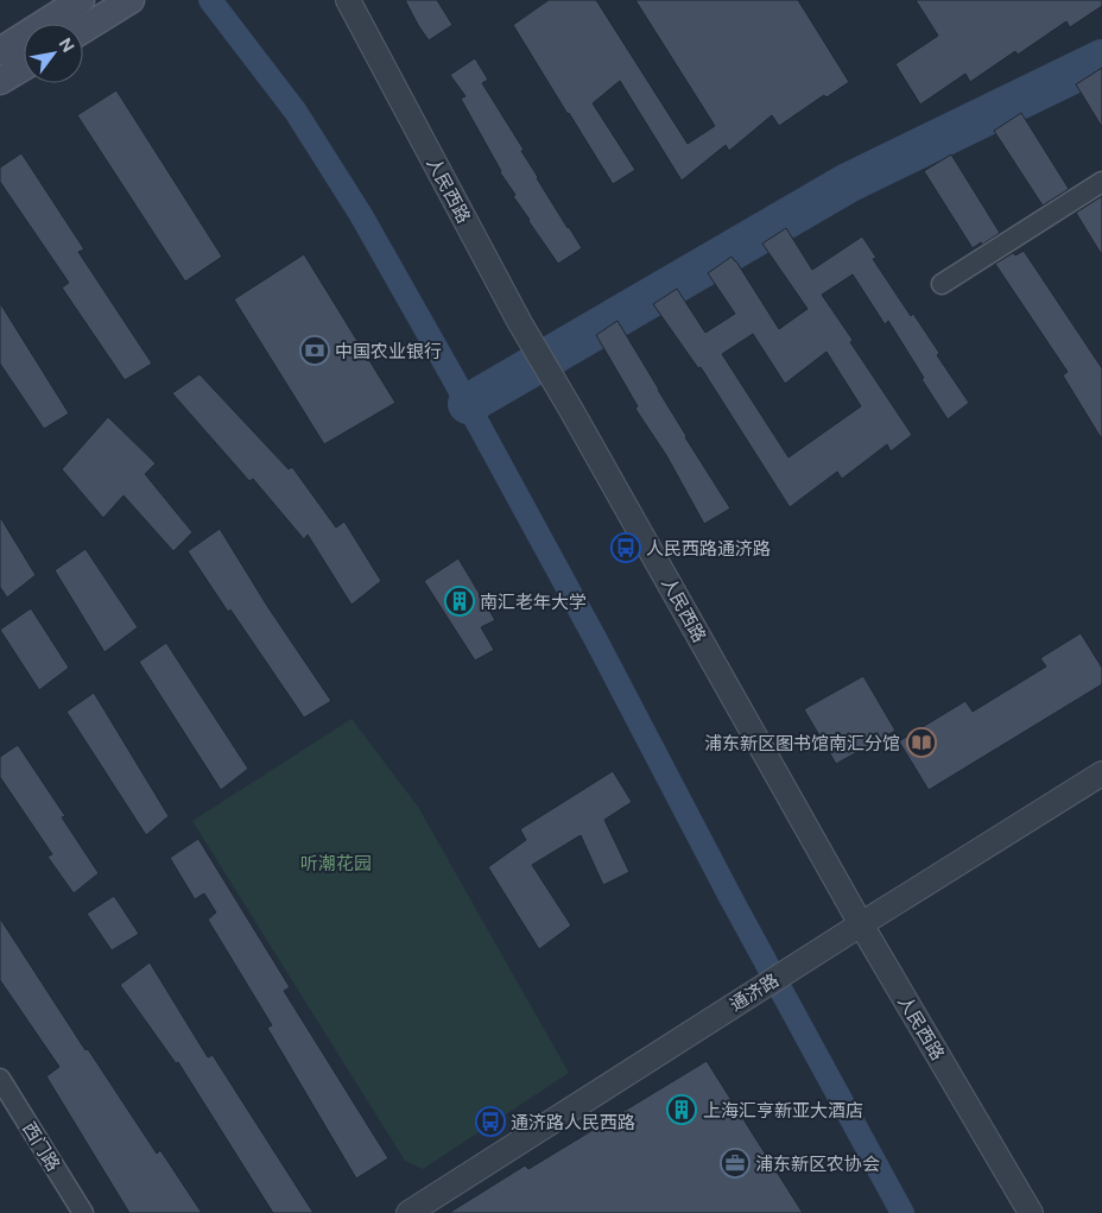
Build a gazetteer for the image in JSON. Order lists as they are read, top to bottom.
{
  "streets": {
    "street": ["人民西路", "通济路", "西门路"]
  },
  "crossings": [
    ["人民西路", "通济路"]
  ],
  "parks": ["听潮花园"],
  "places": {
    "bank": ["中国农业银行"],
    "bus stop": ["人民西路通济路", "通济路人民西路"],
    "building": ["南汇老年大学", "上海汇亨新亚大酒店"],
    "library": ["浦东新区图书馆南汇分馆"],
    "office": ["浦东新区农协会"]
  },
  "north": "top right"
}
